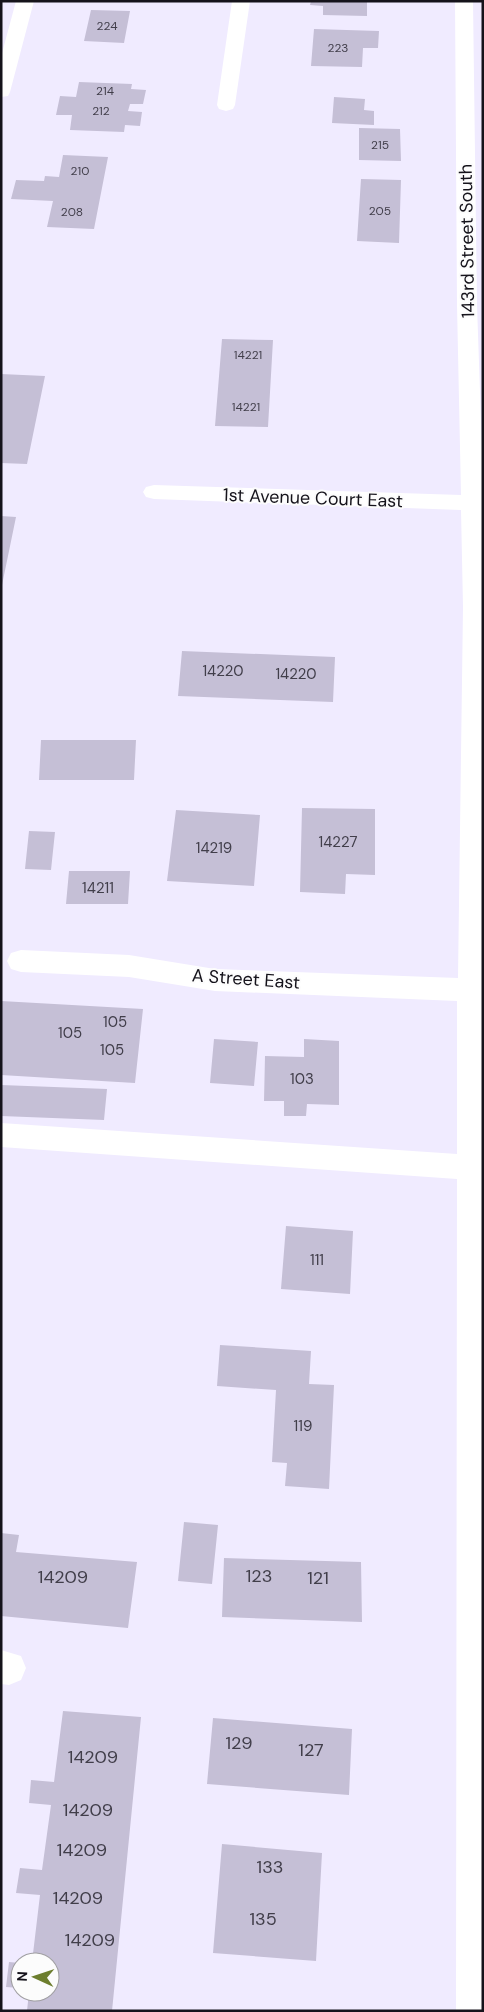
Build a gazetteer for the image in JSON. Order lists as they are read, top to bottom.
{
  "streets": {
    "street": ["143rd Street South", "1st Avenue Court East", "A Street East"]
  },
  "crossings": [
    ["143rd Street South", "1st Avenue Court East"],
    ["143rd Street South", "A Street East"]
  ],
  "house_numbers": [
    "224",
    "223",
    "214",
    "212",
    "215",
    "210",
    "205",
    "208",
    "14221",
    "14221",
    "14220",
    "14220",
    "14227",
    "14219",
    "14211",
    "105",
    "105",
    "105",
    "103",
    "111",
    "119",
    "123",
    "14209",
    "121",
    "129",
    "127",
    "14209",
    "14209",
    "14209",
    "133",
    "14209",
    "135",
    "14209"
  ],
  "north": "left"
}
